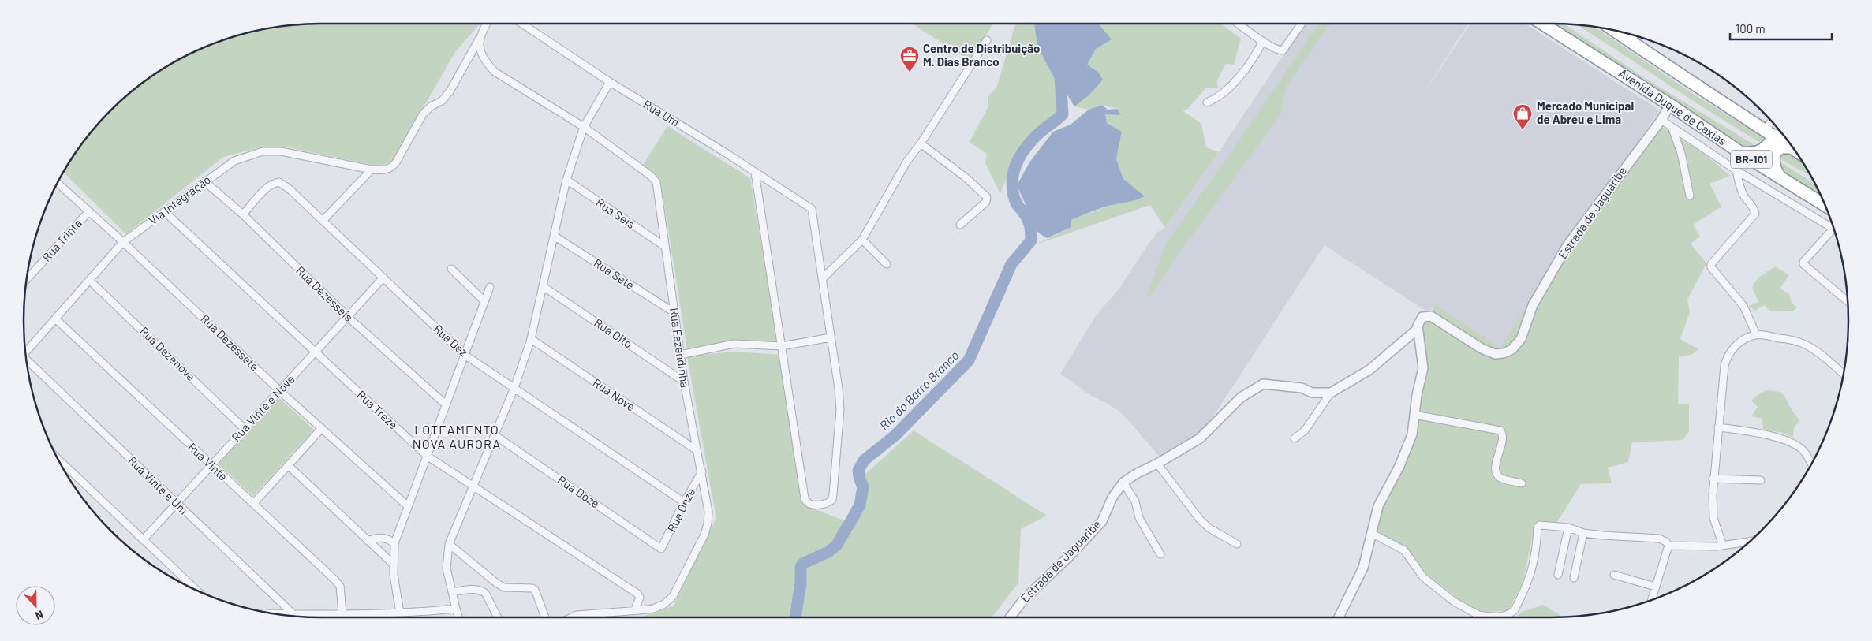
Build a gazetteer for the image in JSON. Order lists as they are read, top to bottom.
{
  "streets": {
    "highway": ["Avenida Duque de Caxias", "BR-101"],
    "street": [
      "Rua Um",
      "Via Integração",
      "Estrada de Jaguaribe",
      "Rua Seis",
      "Rua Trinta",
      "Rua Sete",
      "Rua Dezesseis",
      "Rua Oito",
      "Rua Dez",
      "Rua Dezessete",
      "Rua Fazendinha",
      "Rua Dezenove",
      "Rua Nove",
      "Rua Vinte e Nove",
      "Rua Treze",
      "Rua Vinte",
      "Rua Vinte e Um",
      "Rua Doze",
      "Rua Onze"
    ]
  },
  "crossings": [
    ["Avenida Duque de Caxias", "Estrada de Jaguaribe"],
    ["Via Integração", "Rua Dezesseis"],
    ["Via Integração", "Rua Dezessete"],
    ["Via Integração", "Rua Fazendinha"],
    ["Via Integração", "Rua Dezenove"],
    ["Via Integração", "Rua Treze"],
    ["Via Integração", "Rua Vinte"],
    ["Rua Seis", "Rua Fazendinha"],
    ["Rua Trinta", "Rua Dezessete"],
    ["Rua Sete", "Rua Fazendinha"],
    ["Rua Dezesseis", "Rua Dez"],
    ["Rua Dezesseis", "Rua Vinte e Nove"],
    ["Rua Oito", "Rua Fazendinha"],
    ["Rua Dez", "Rua Vinte e Nove"],
    ["Rua Dez", "Rua Onze"],
    ["Rua Dezessete", "Rua Vinte e Nove"],
    ["Rua Fazendinha", "Rua Nove"],
    ["Rua Fazendinha", "Rua Treze"],
    ["Rua Fazendinha", "Rua Onze"],
    ["Rua Dezenove", "Rua Vinte e Nove"],
    ["Rua Vinte e Nove", "Rua Treze"],
    ["Rua Vinte e Nove", "Rua Vinte"],
    ["Rua Vinte e Nove", "Rua Vinte e Um"],
    ["Rua Doze", "Rua Onze"]
  ],
  "districts": ["LOTEAMENTO NOVA AURORA"],
  "water": ["Rio do Barro Branco"],
  "places": {
    "office": ["Centro de Distribuição M. Dias Branco"],
    "shop": ["Mercado Municipal de Abreu e Lima"]
  },
  "scale_bar": "100 m",
  "north": "bottom"
}
